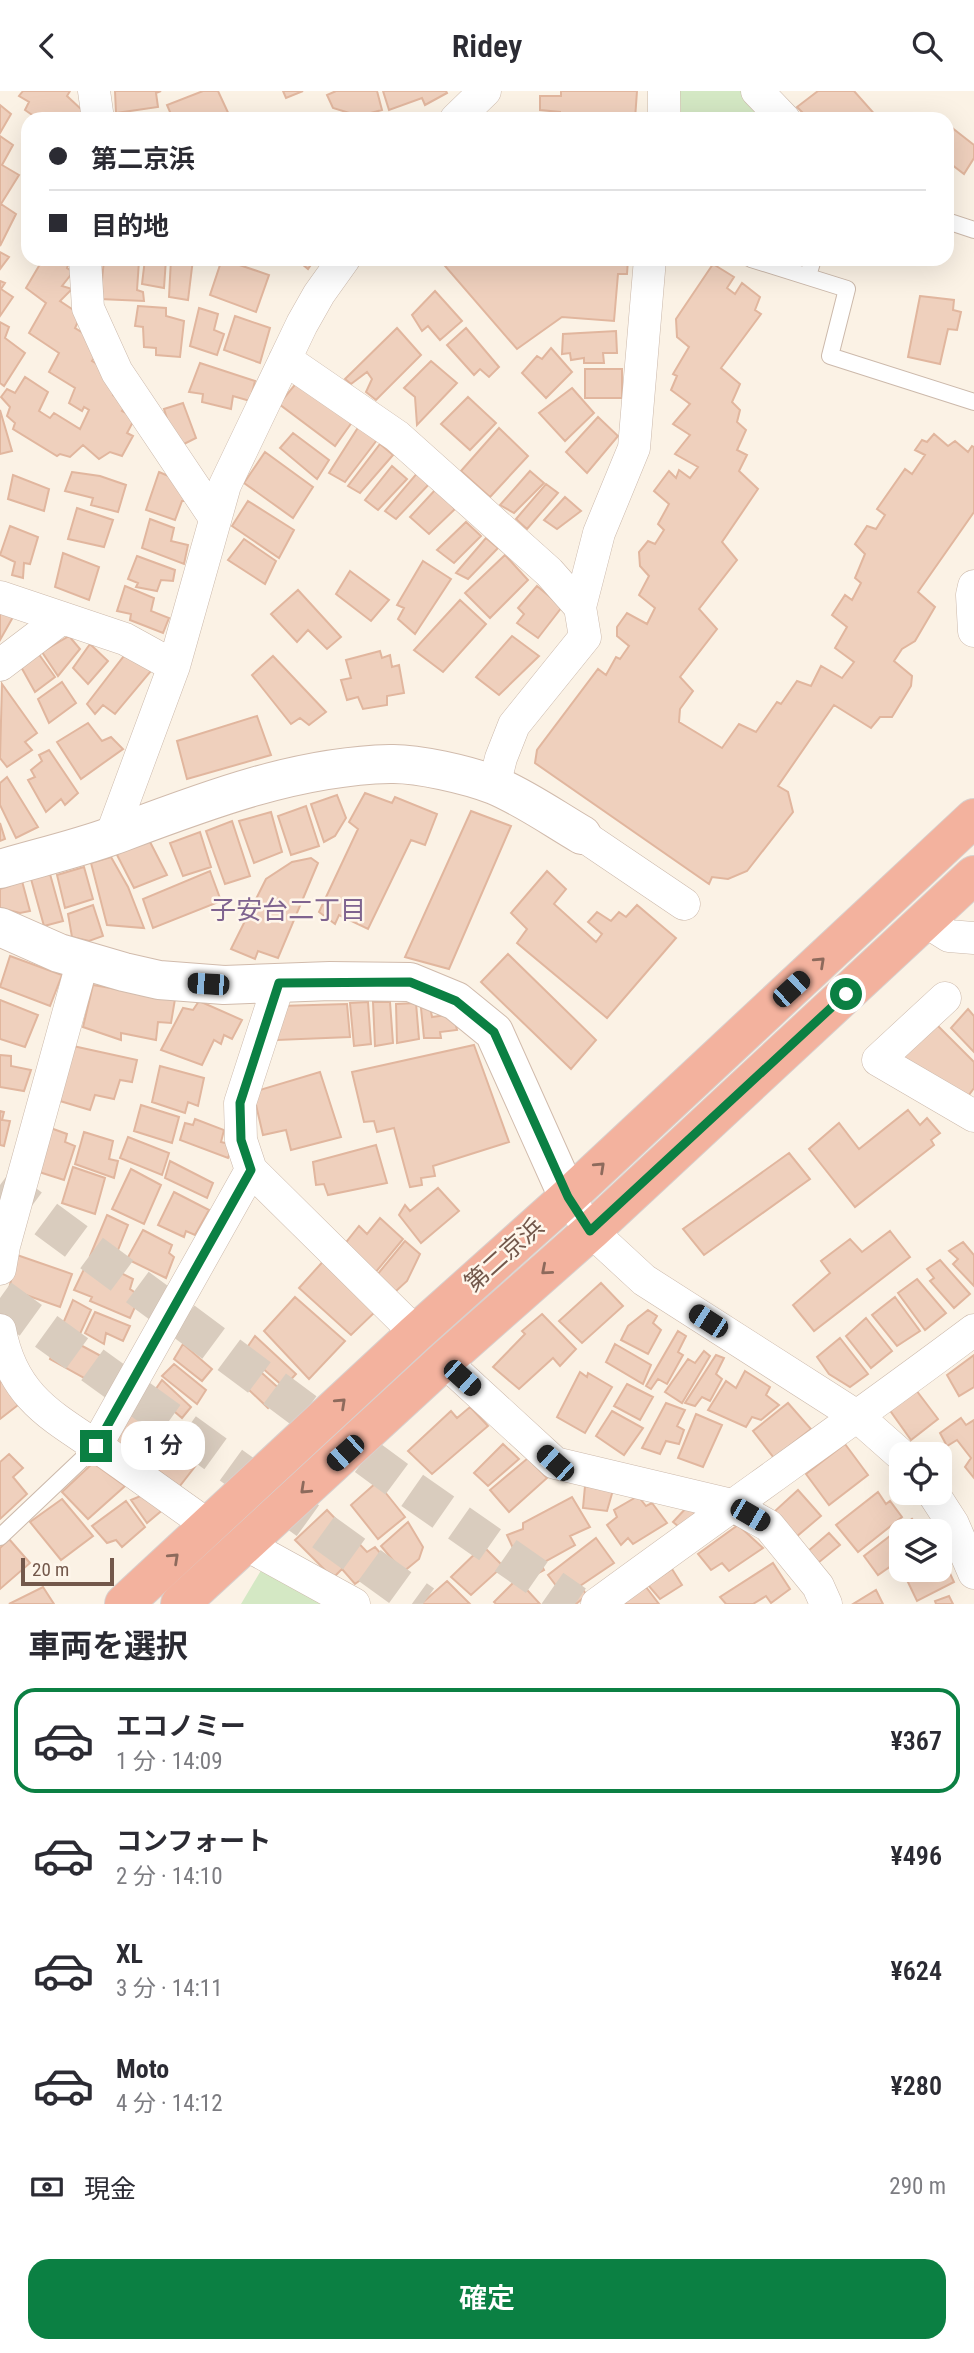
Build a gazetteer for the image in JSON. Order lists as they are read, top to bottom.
{
  "streets": {
    "highway": ["第二京浜"]
  },
  "districts": ["子安台二丁目"],
  "scale_bar": "20 m",
  "page": {
    "header": "Ridey",
    "banner": ["第二京浜", "目的地"],
    "bubble": "1 分",
    "scale": "20 m",
    "heading": "車両を選択",
    "list": [
      {
        "name": "エコノミー",
        "note": "1 分 · 14:09",
        "value": "¥367"
      },
      {
        "name": "コンフォート",
        "note": "2 分 · 14:10",
        "value": "¥496"
      },
      {
        "name": "XL",
        "note": "3 分 · 14:11",
        "value": "¥624"
      },
      {
        "name": "Moto",
        "note": "4 分 · 14:12",
        "value": "¥280"
      }
    ],
    "pay": ["現金", "290 m"],
    "buttons": "確定"
  }
}
